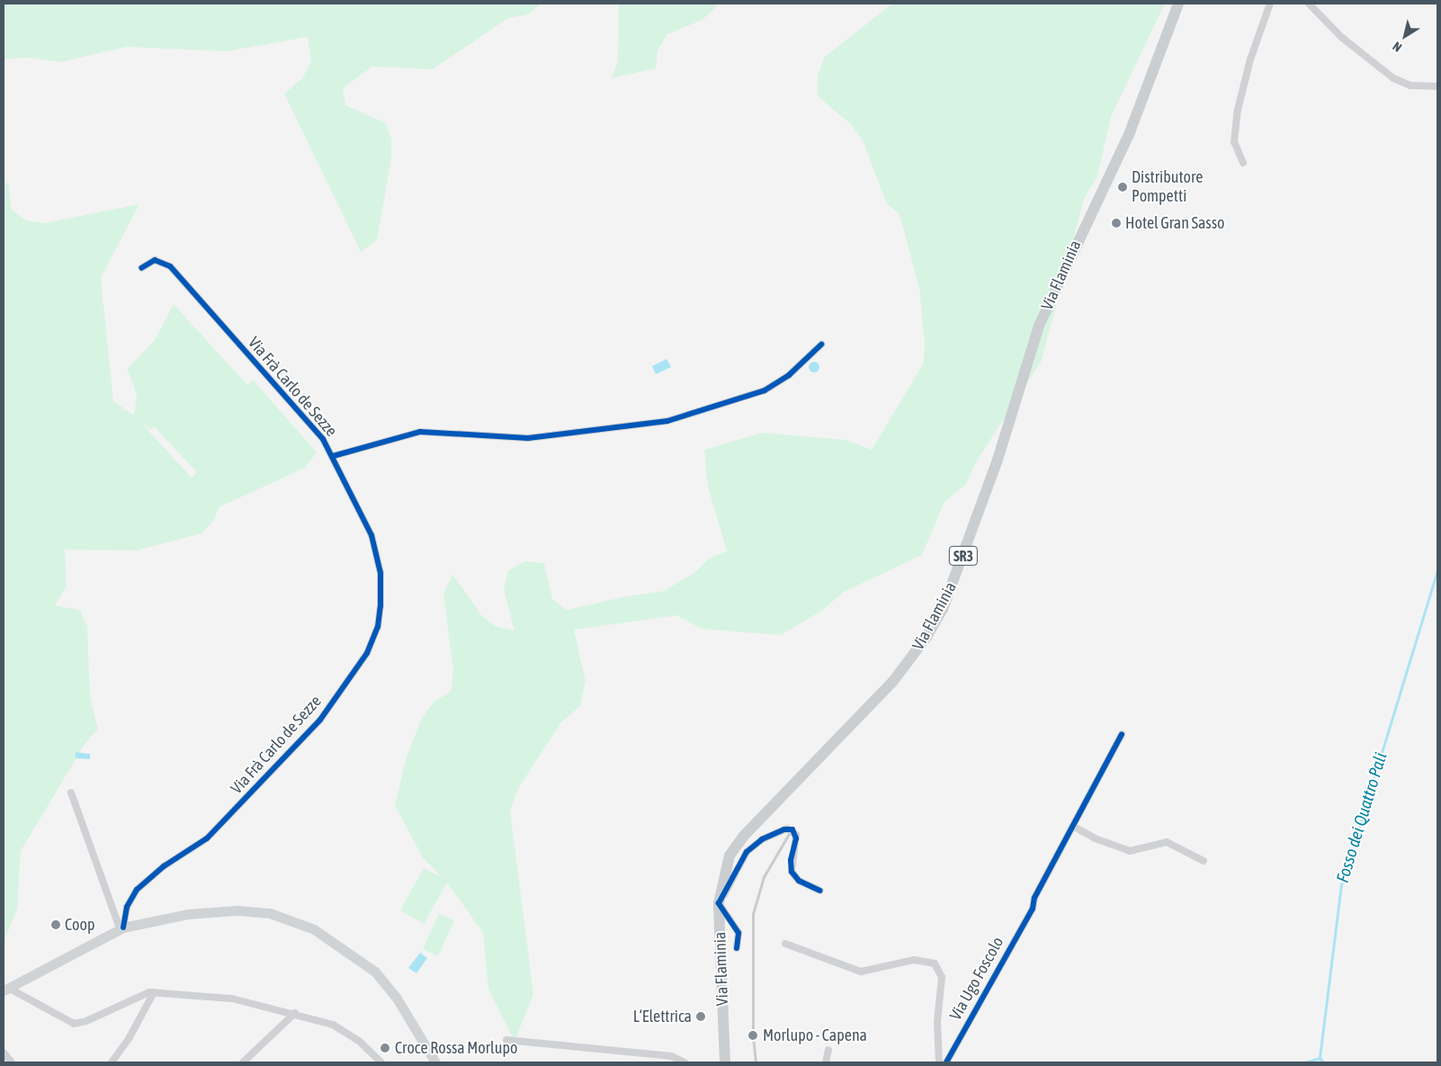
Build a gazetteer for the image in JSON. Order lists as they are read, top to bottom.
{
  "streets": {
    "main road": ["Via Flaminia", "SR3"],
    "street": ["Via Frà Carlo de Sezze", "Via Ugo Foscolo"]
  },
  "water": ["Fosso dei Quattro Pali"],
  "places": [
    "Distributore Pompetti",
    "Hotel Gran Sasso",
    "Coop",
    "L‘Elettrica",
    "Morlupo - Capena",
    "Croce Rossa Morlupo"
  ],
  "north": "bottom left"
}
